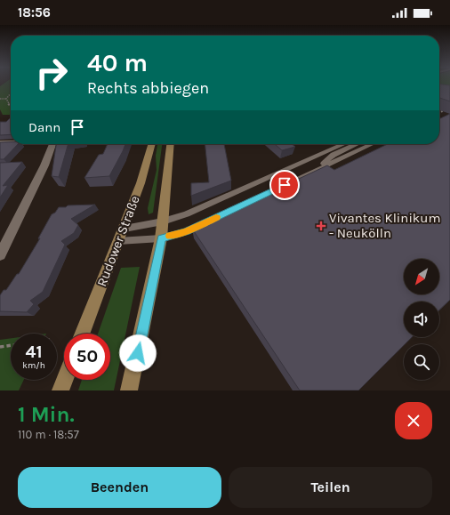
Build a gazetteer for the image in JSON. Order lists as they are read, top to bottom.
{
  "streets": {
    "main road": ["Rudower Straße"]
  },
  "places": {
    "health": ["Vivantes Klinikum - Neukölln"]
  },
  "north": "bottom left",
  "page": {
    "status": "18:56",
    "turn": ["40 m", "Rechts abbiegen"],
    "then": "Dann",
    "speed": "41 km/h",
    "limit": "50",
    "heading": ["1 Min.", "110 m · 18:57"],
    "buttons": ["Beenden", "Teilen"]
  }
}
